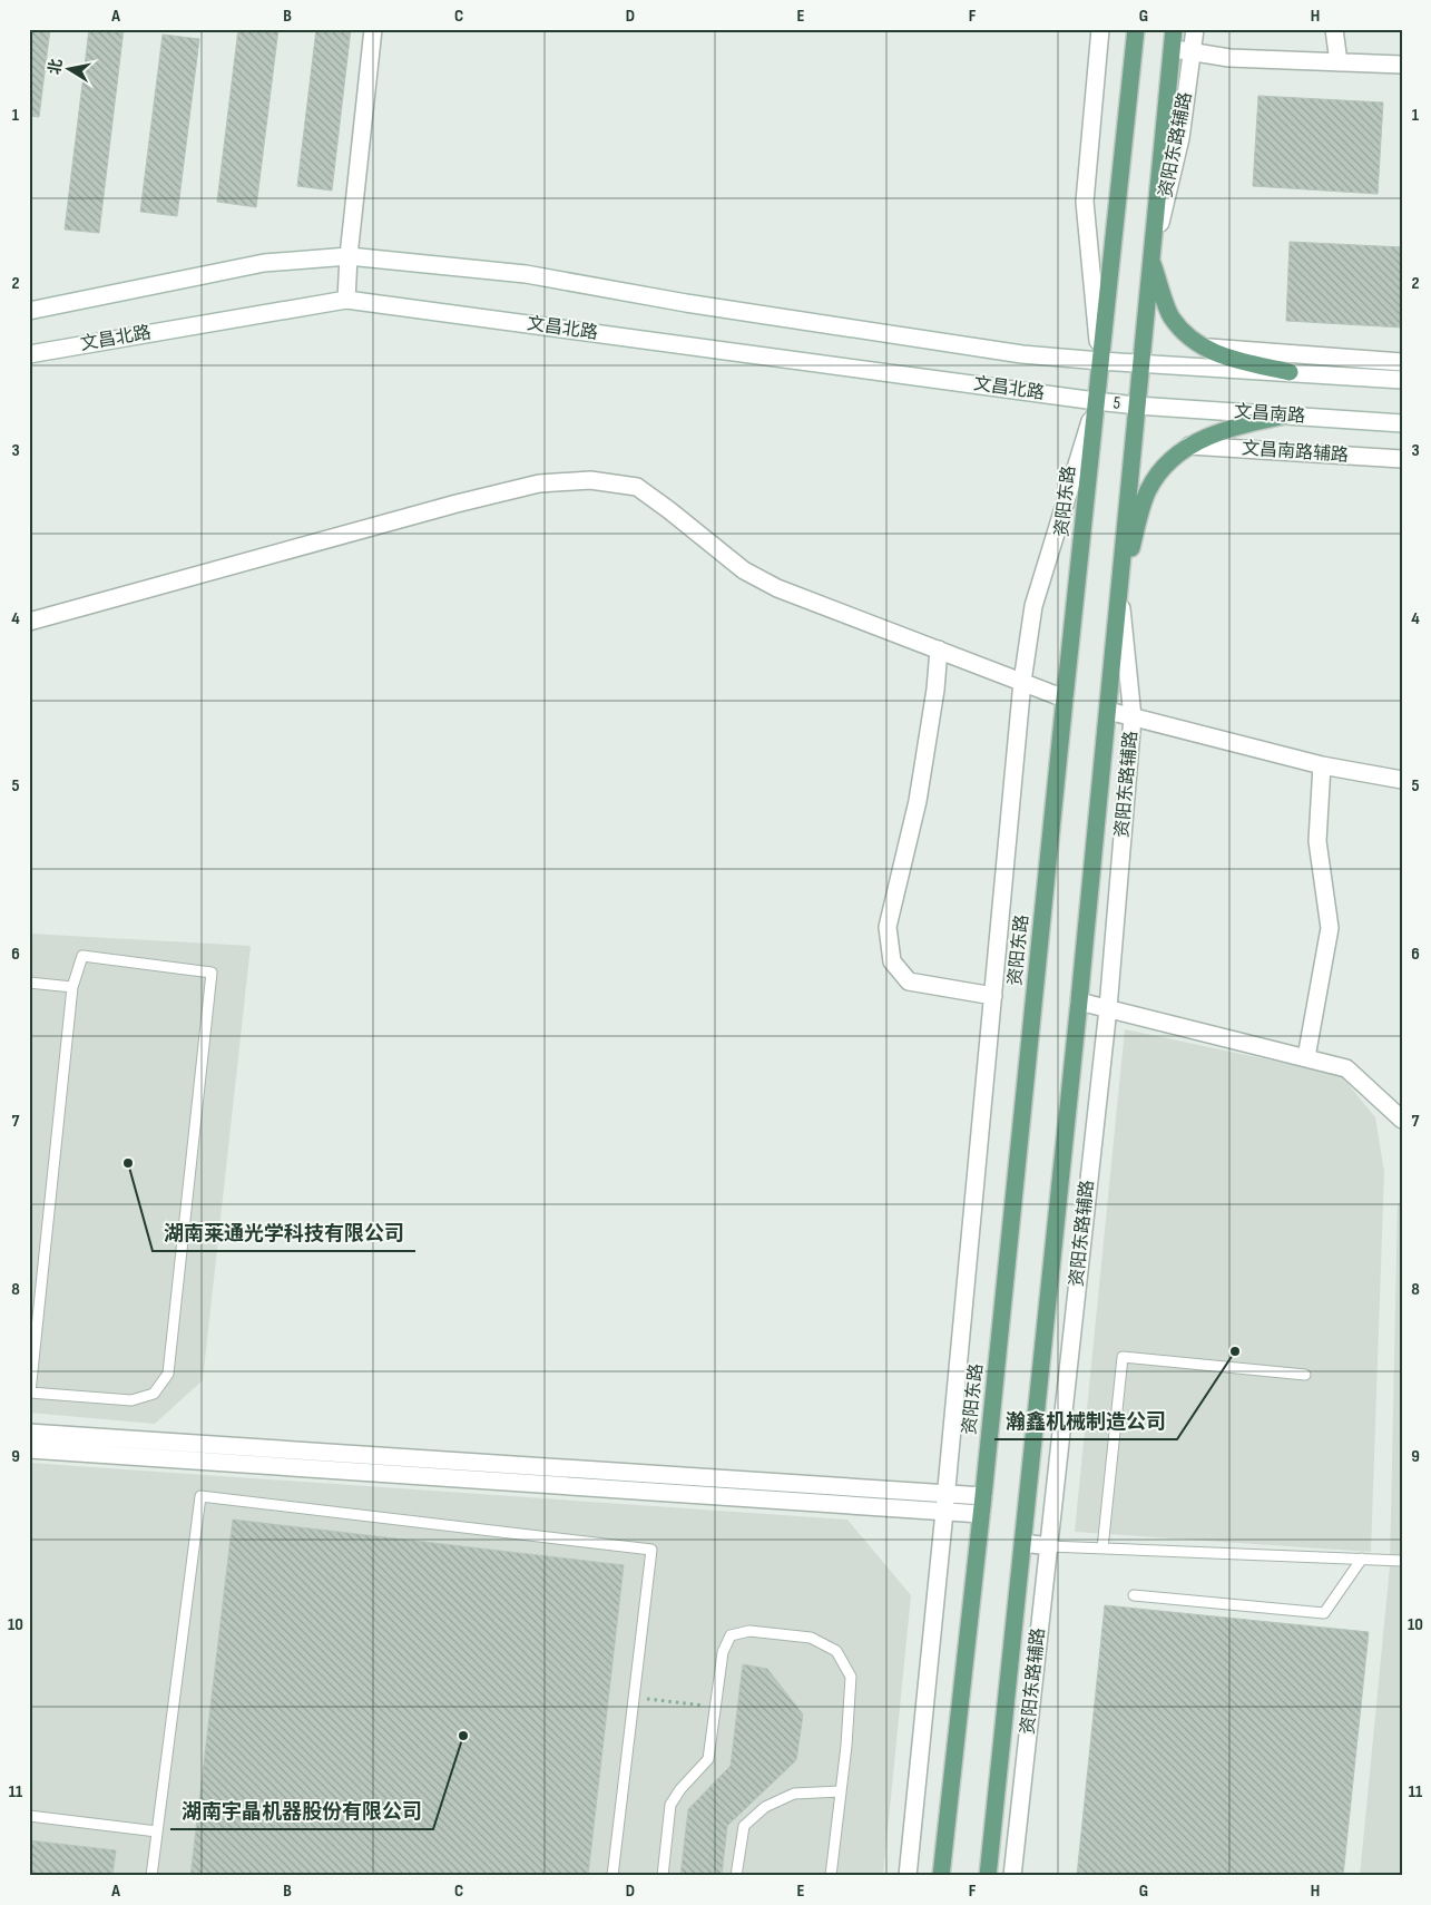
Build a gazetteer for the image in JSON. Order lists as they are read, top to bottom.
{
  "streets": {
    "main road": ["资阳东路"],
    "street": [
      "资阳东路辅路",
      "文昌北路",
      "5",
      "文昌南路",
      "文昌南路辅路"
    ]
  },
  "crossings": [
    ["文昌北路", "5"],
    ["文昌北路", "资阳东路"],
    ["5", "文昌南路"],
    ["5", "资阳东路"]
  ],
  "places": ["湖南莱通光学科技有限公司", "瀚鑫机械制造公司", "湖南宇晶机器股份有限公司"],
  "north": "left",
  "grid": {
    "columns": [
      "A",
      "B",
      "C",
      "D",
      "E",
      "F",
      "G",
      "H"
    ],
    "rows": [
      "1",
      "2",
      "3",
      "4",
      "5",
      "6",
      "7",
      "8",
      "9",
      "10",
      "11"
    ]
  }
}
